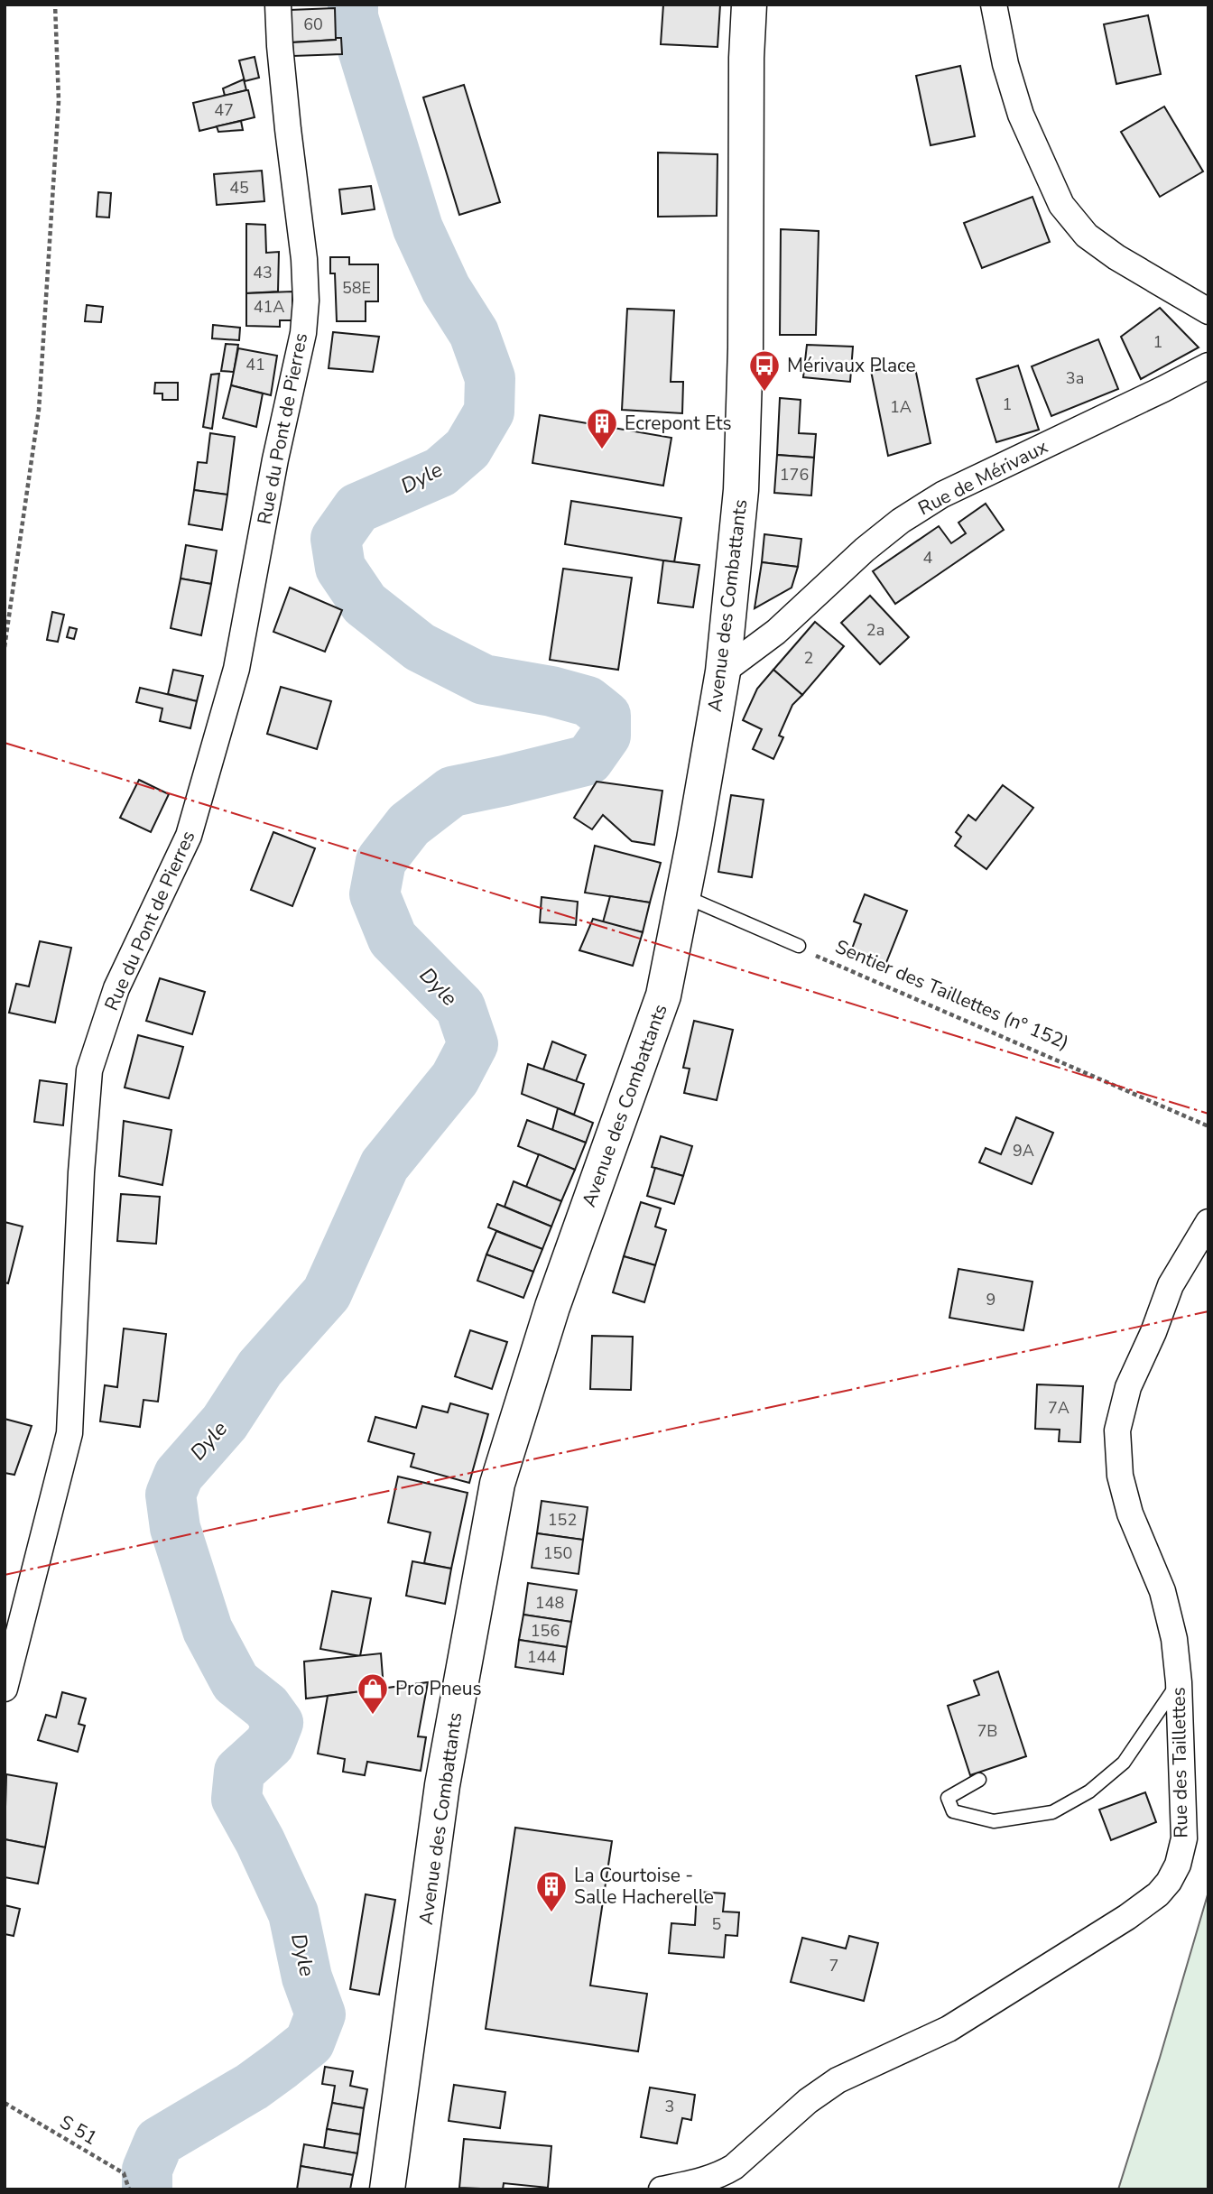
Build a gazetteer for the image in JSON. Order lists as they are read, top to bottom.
{
  "streets": {
    "main road": ["Avenue des Combattants"],
    "street": ["Rue du Pont de Pierres", "Rue de Mérivaux", "Rue des Taillettes"],
    "path": ["Sentier des Taillettes (n° 152)", "S 51"]
  },
  "crossings": [
    ["Rue de Mérivaux", "Avenue des Combattants"]
  ],
  "water": ["Dyle"],
  "places": {
    "bus stop": ["Mérivaux Place"],
    "building": ["Ecrepont Ets", "La Courtoise - Salle Hacherelle"],
    "shop": ["Pro Pneus"]
  },
  "house_numbers": [
    "60",
    "47",
    "45",
    "43",
    "58E",
    "41A",
    "1",
    "41",
    "3a",
    "1",
    "1A",
    "176",
    "4",
    "2a",
    "2",
    "9A",
    "9",
    "7A",
    "152",
    "150",
    "148",
    "156",
    "144",
    "7B",
    "5",
    "7",
    "3"
  ]
}
